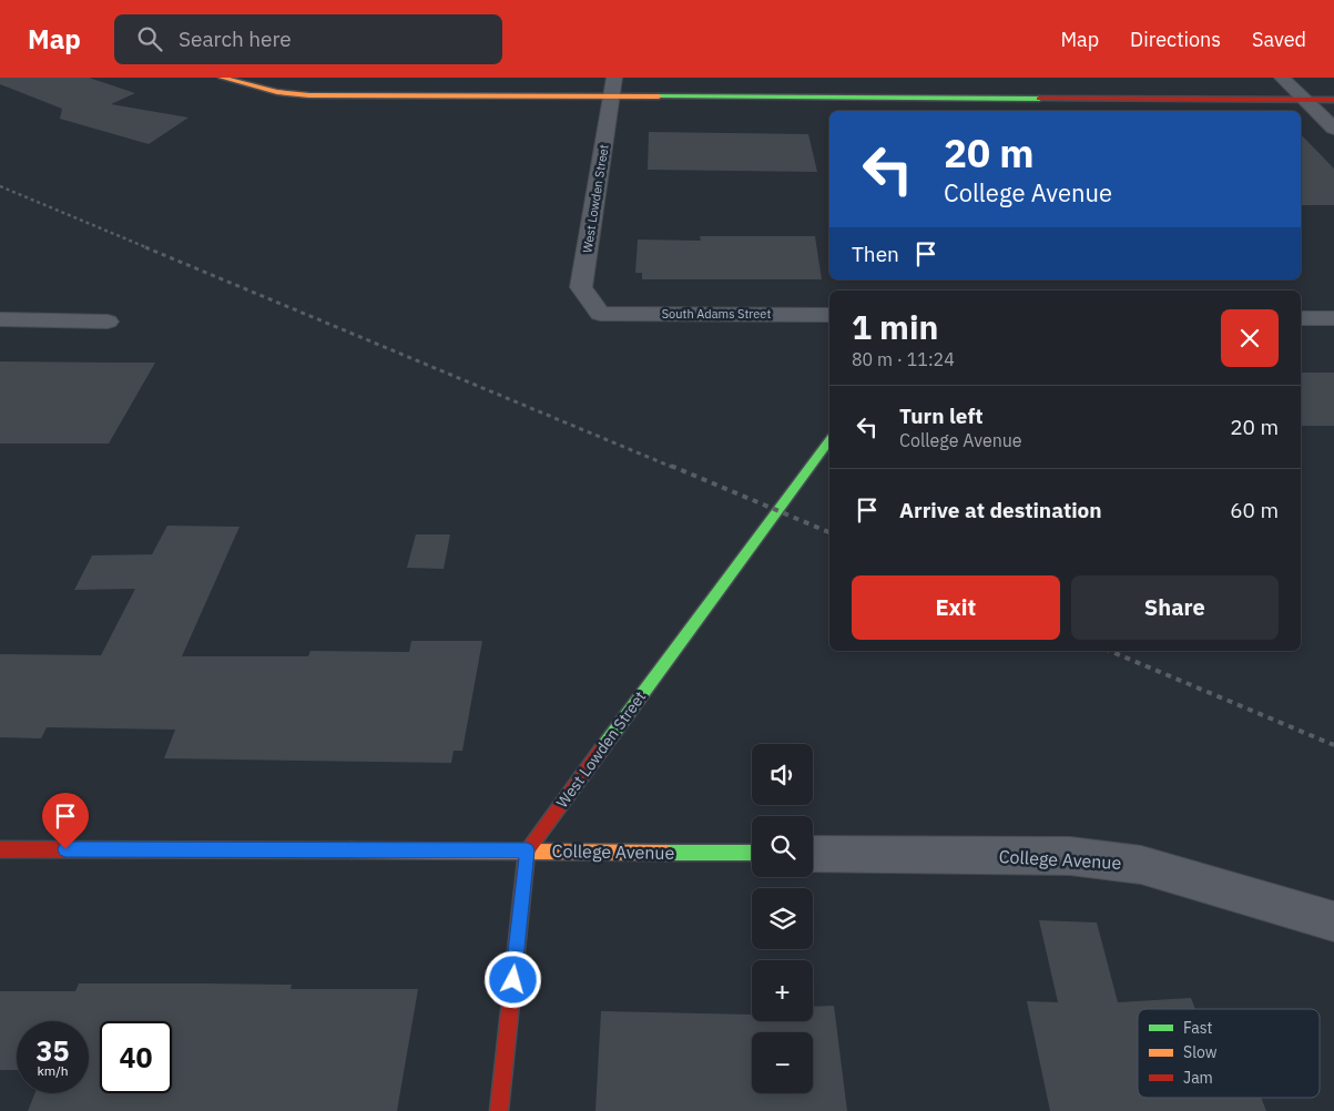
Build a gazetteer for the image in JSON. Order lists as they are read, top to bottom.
{
  "streets": {
    "street": ["West Lowden Street", "South Adams Street", "College Avenue"]
  },
  "crossings": [
    ["West Lowden Street", "South Adams Street"],
    ["West Lowden Street", "College Avenue"]
  ],
  "legend": ["Fast", "Slow", "Jam"],
  "page": {
    "header": "Map",
    "search": "Search here",
    "nav": ["Map", "Directions", "Saved"],
    "turn": ["20 m", "College Avenue"],
    "then": "Then",
    "heading": ["1 min", "80 m · 11:24"],
    "list": [
      {
        "name": "Turn left",
        "note": "College Avenue",
        "value": "20 m"
      },
      {
        "name": "Arrive at destination",
        "value": "60 m"
      }
    ],
    "buttons": ["Exit", "Share"],
    "map_buttons": ["+", "−"],
    "speed": "35 km/h",
    "limit": "40"
  }
}
